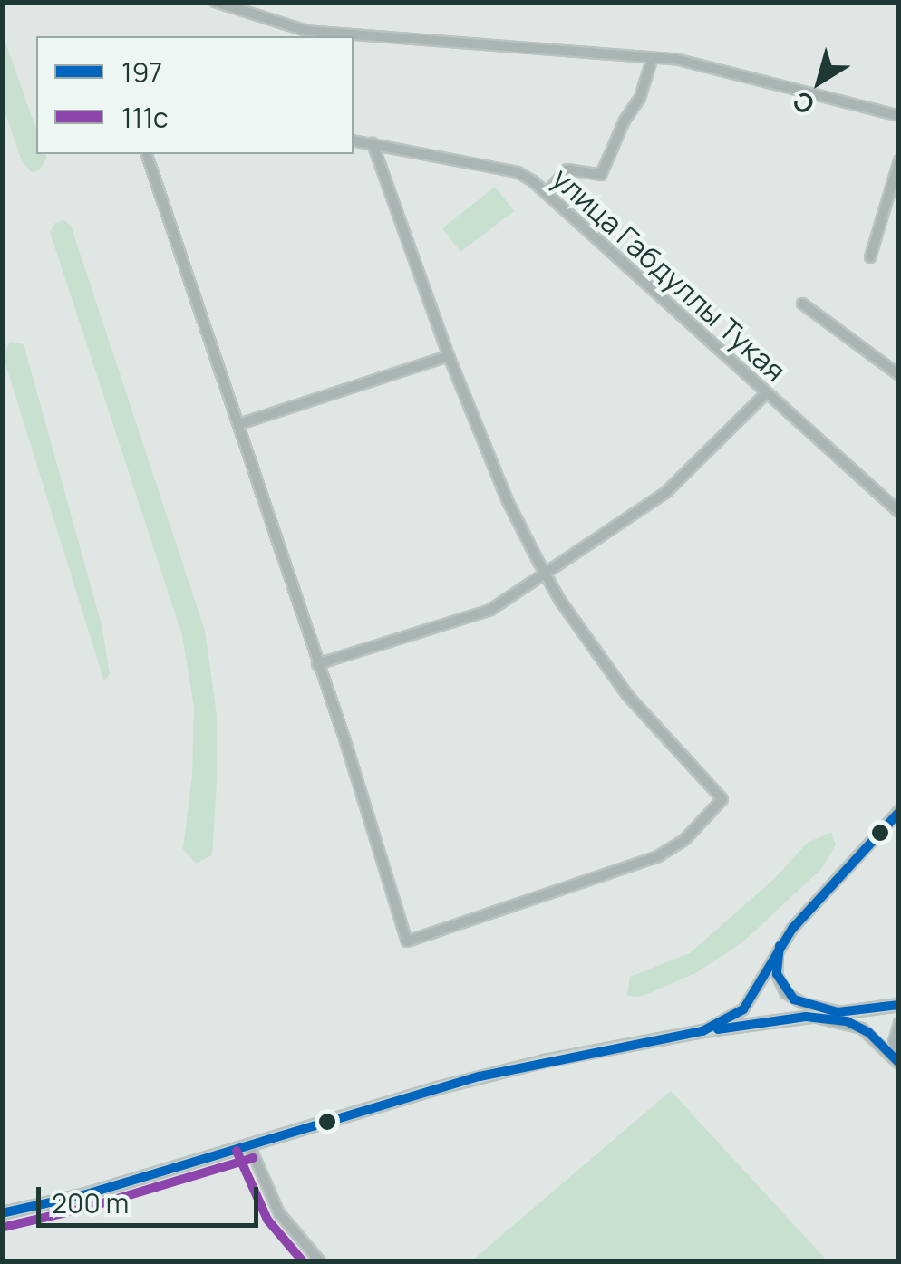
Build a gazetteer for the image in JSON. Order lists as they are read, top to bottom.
{
  "streets": {
    "street": ["улица Габдуллы Тукая"]
  },
  "lines": ["transit line 197", "transit line 111с"],
  "legend": ["197", "111с"],
  "scale_bar": "200 m",
  "north": "bottom left"
}
